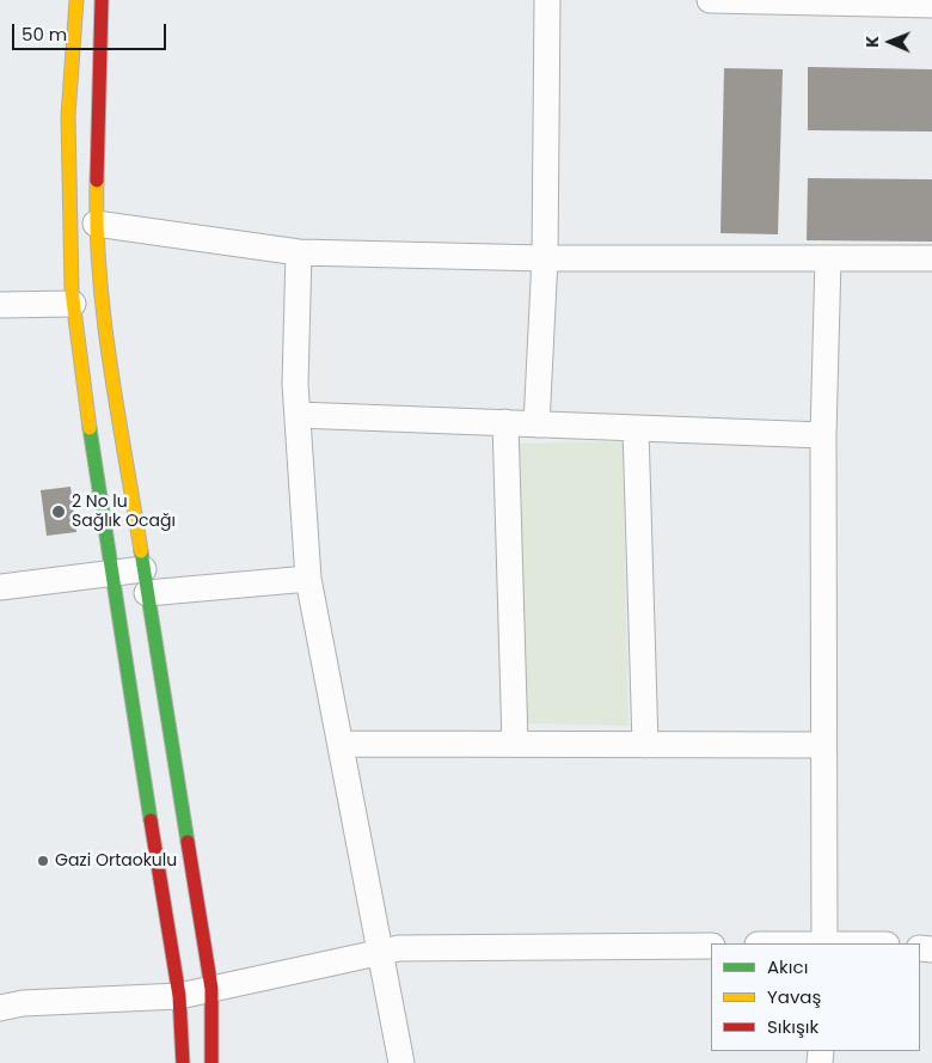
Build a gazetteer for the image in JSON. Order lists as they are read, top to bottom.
{
  "places": ["2 No lu Sağlık Ocağı", "Gazi Ortaokulu"],
  "legend": ["Akıcı", "Yavaş", "Sıkışık"],
  "scale_bar": "50 m",
  "north": "left"
}
